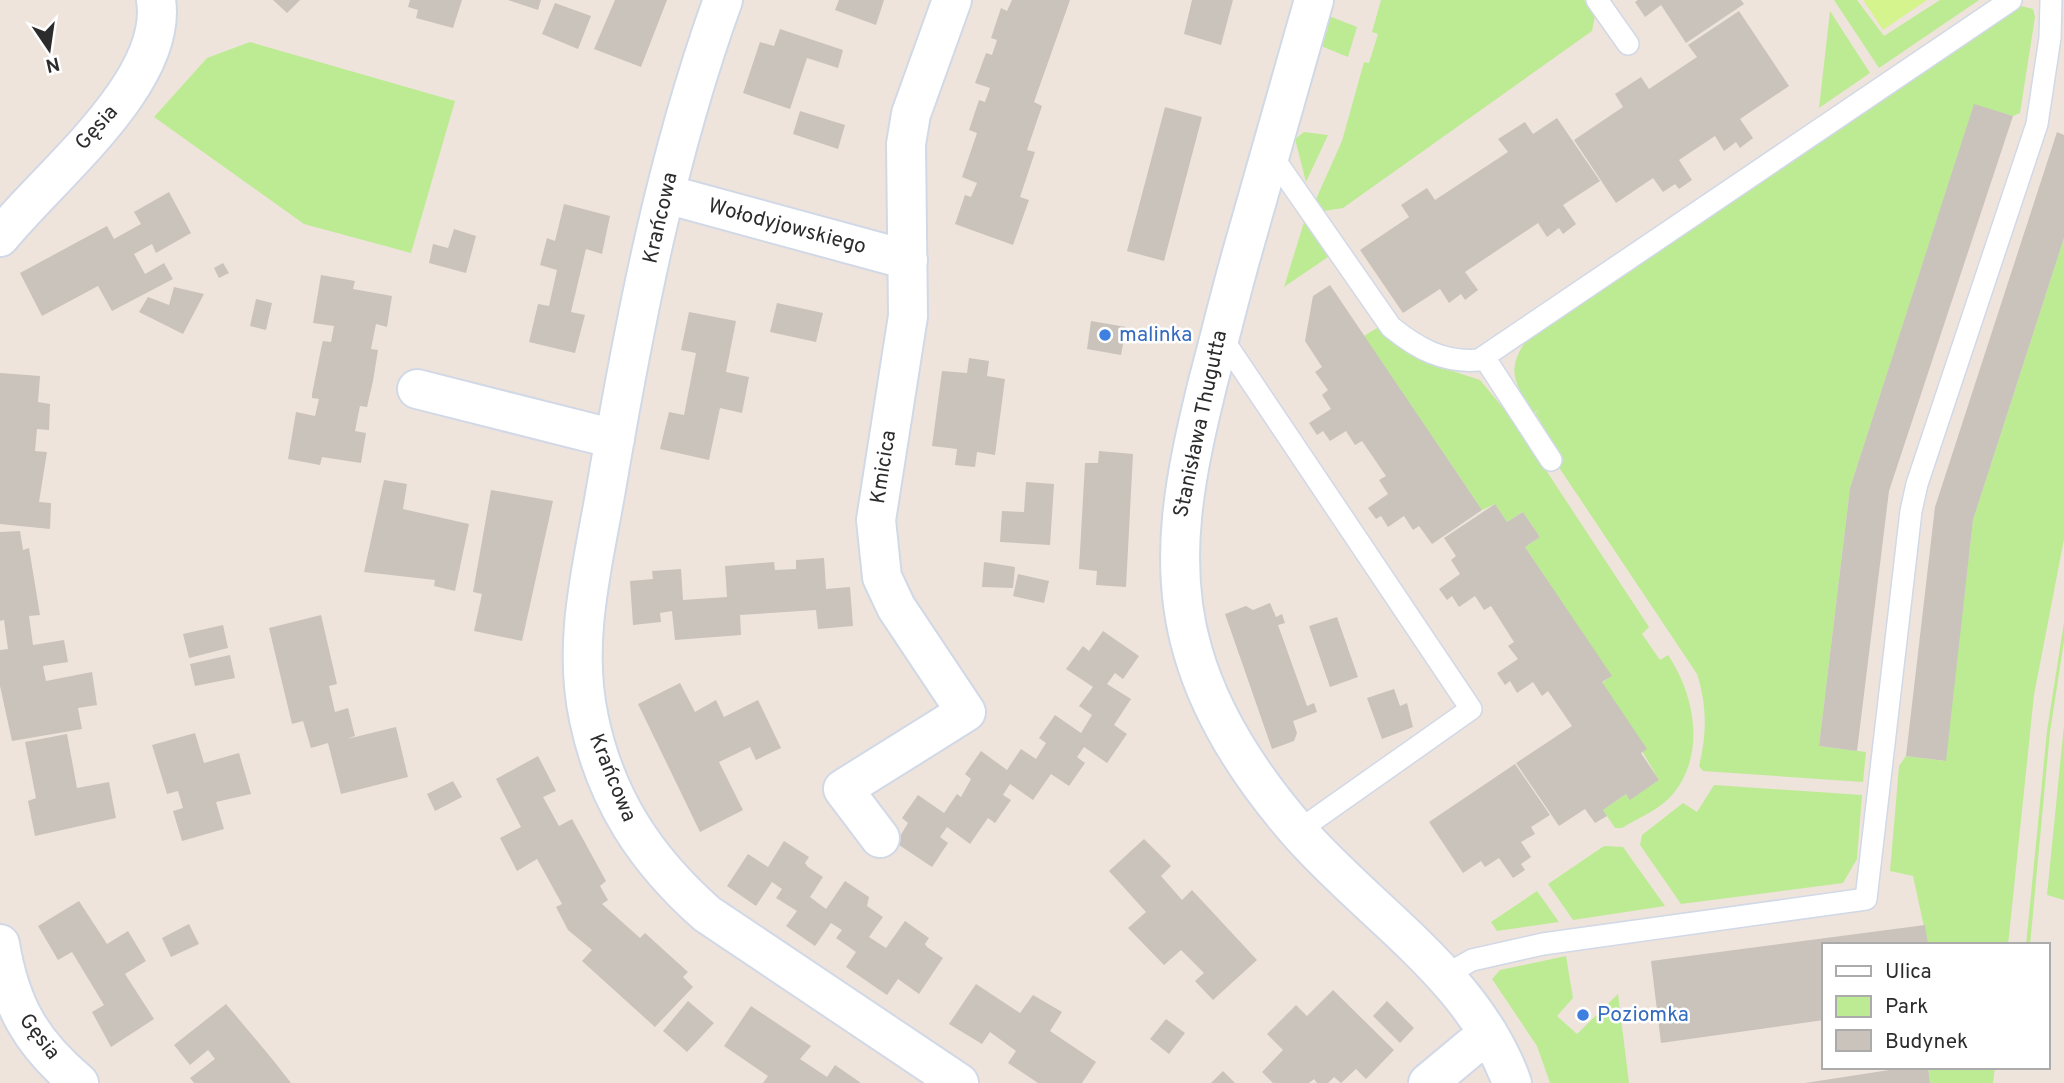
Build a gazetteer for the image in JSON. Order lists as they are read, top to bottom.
{
  "streets": {
    "street": [
      "Gęsia",
      "Krańcowa",
      "Wołodyjowskiego",
      "Stanisława Thugutta",
      "Kmicica"
    ]
  },
  "crossings": [
    ["Krańcowa", "Wołodyjowskiego"],
    ["Wołodyjowskiego", "Kmicica"]
  ],
  "places": ["malinka", "Poziomka"],
  "legend": ["Ulica", "Park", "Budynek"],
  "north": "bottom"
}
